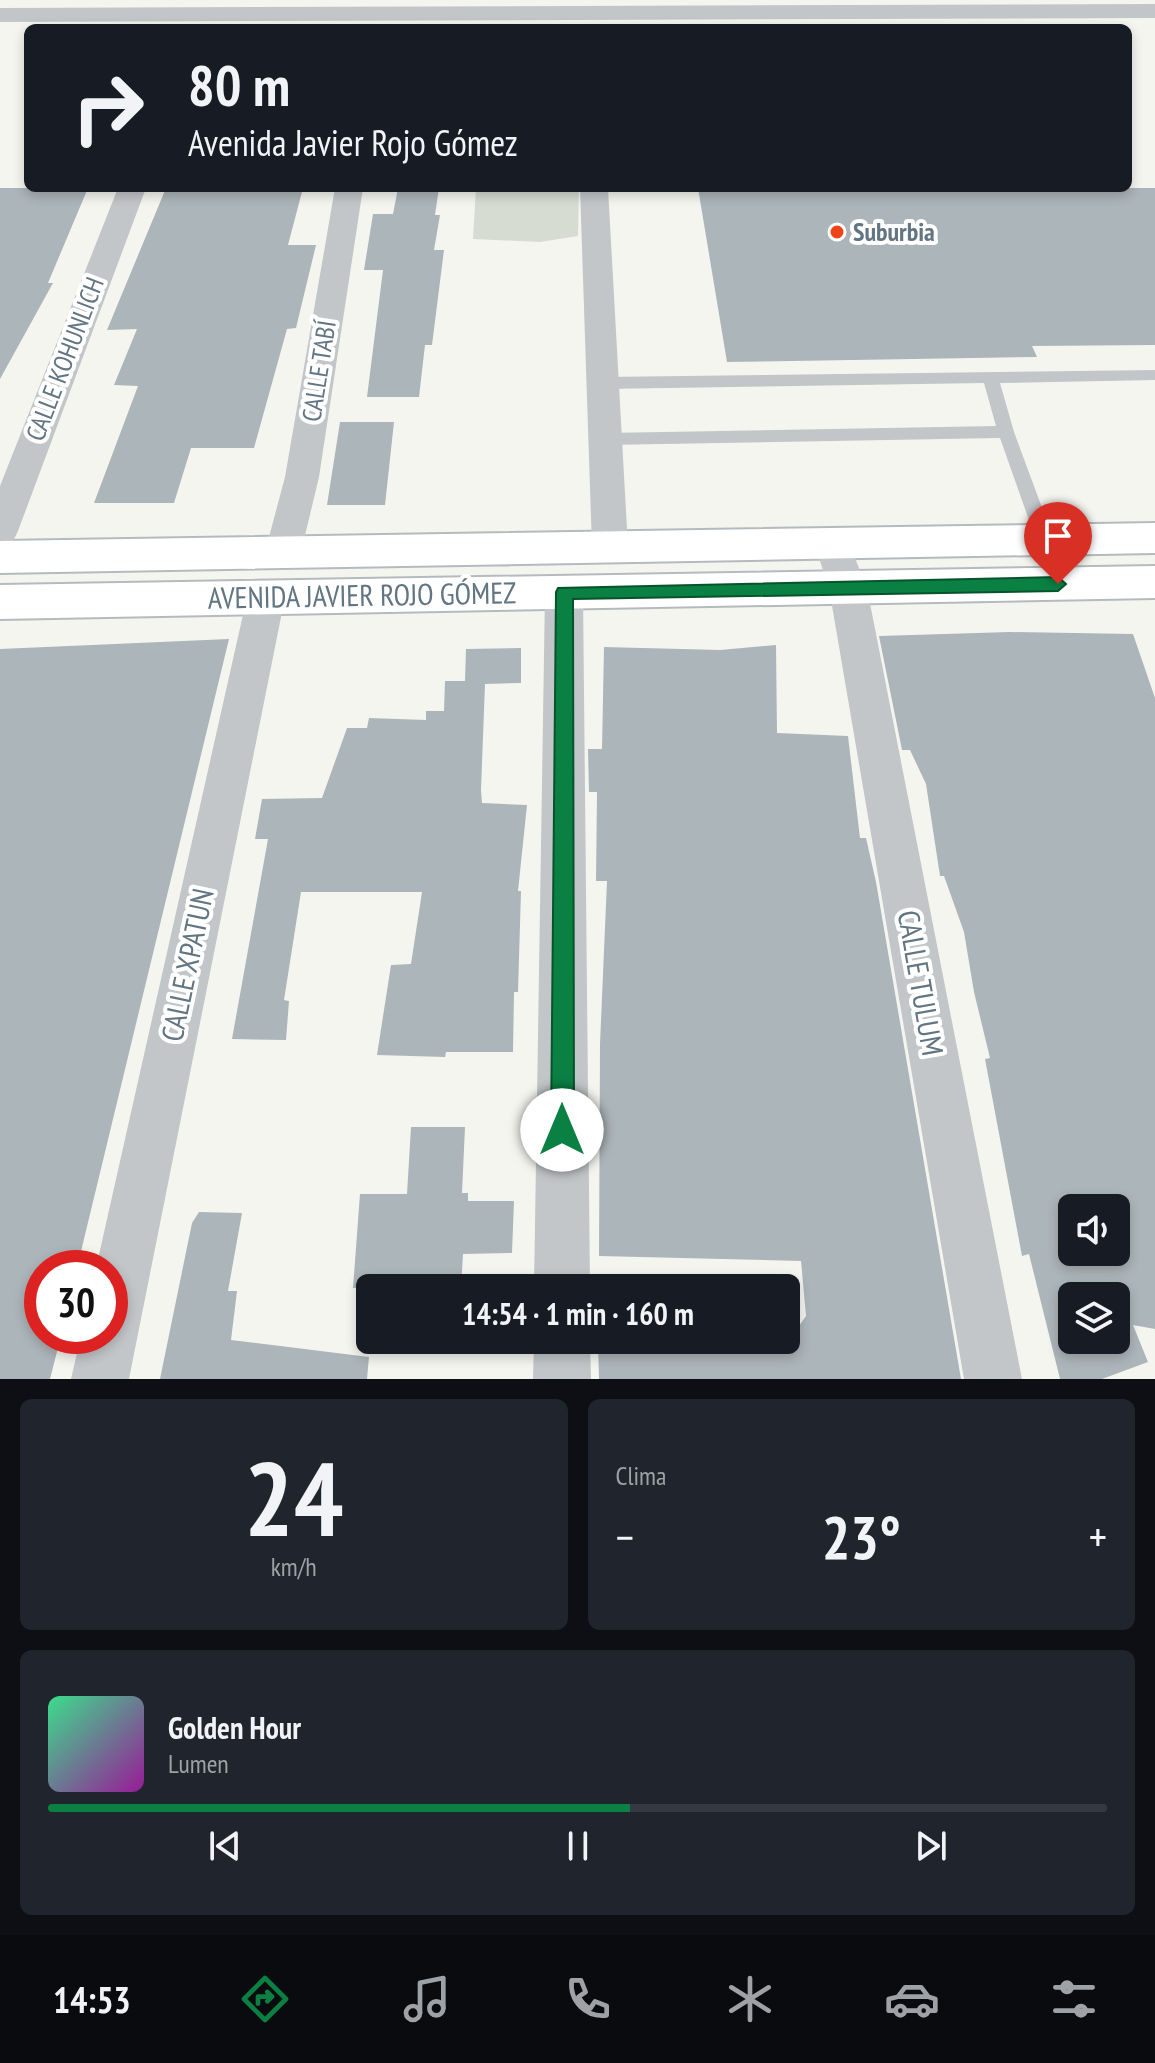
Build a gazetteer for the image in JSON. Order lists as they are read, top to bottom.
{
  "streets": {
    "main road": ["AVENIDA JAVIER ROJO GÓMEZ"],
    "street": [
      "CALLE KOHUNLICH",
      "CALLE TABÍ",
      "CALLE XPATUN",
      "CALLE TULUM"
    ]
  },
  "crossings": [
    ["CALLE TABÍ", "AVENIDA JAVIER ROJO GÓMEZ"],
    ["AVENIDA JAVIER ROJO GÓMEZ", "CALLE XPATUN"],
    ["AVENIDA JAVIER ROJO GÓMEZ", "CALLE TULUM"]
  ],
  "places": ["Suburbia"],
  "page": {
    "turn": ["80 m", "Avenida Javier Rojo Gómez"],
    "limit": "30",
    "trip": "14:54 · 1 min · 160 m",
    "tile": [
      ["24", "km/h"],
      "Clima"
    ],
    "heat": ["−", "23°", "+"],
    "song": ["Golden Hour", "Lumen"],
    "tabs": "14:53"
  }
}
